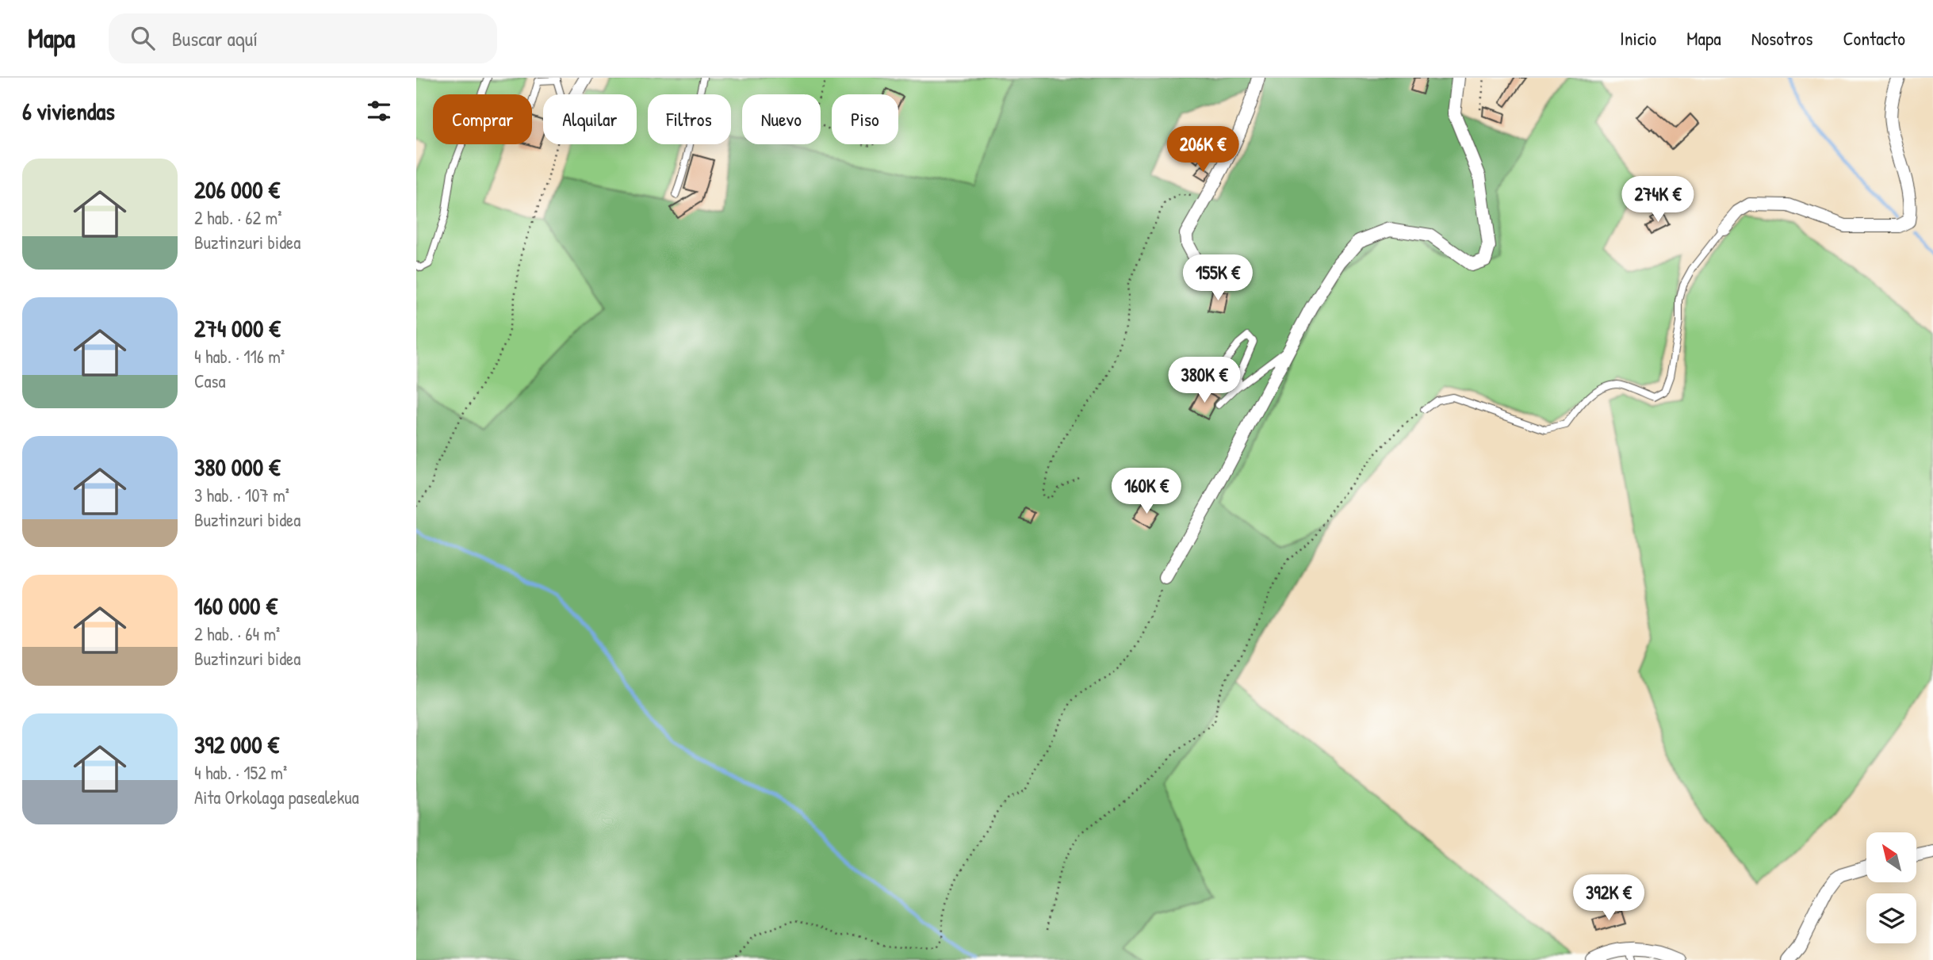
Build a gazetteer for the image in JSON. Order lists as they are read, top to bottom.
{
  "north": "top left",
  "page": {
    "header": "Mapa",
    "search": "Buscar aquí",
    "nav": [
      "Inicio",
      "Mapa",
      "Nosotros",
      "Contacto"
    ],
    "heading": "6 viviendas",
    "chip": [
      "Comprar",
      "Alquilar",
      "Filtros",
      "Nuevo",
      "Piso"
    ],
    "price": [
      "206K €",
      "274K €",
      "155K €",
      "380K €",
      "160K €",
      "392K €"
    ],
    "list": [
      {
        "name": "206 000 €",
        "note": "2 hab. · 62 m² · Buztinzuri bidea"
      },
      {
        "name": "274 000 €",
        "note": "4 hab. · 116 m² · Casa"
      },
      {
        "name": "380 000 €",
        "note": "3 hab. · 107 m² · Buztinzuri bidea"
      },
      {
        "name": "160 000 €",
        "note": "2 hab. · 64 m² · Buztinzuri bidea"
      },
      {
        "name": "392 000 €",
        "note": "4 hab. · 152 m² · Aita Orkolaga pasealekua"
      }
    ]
  }
}
